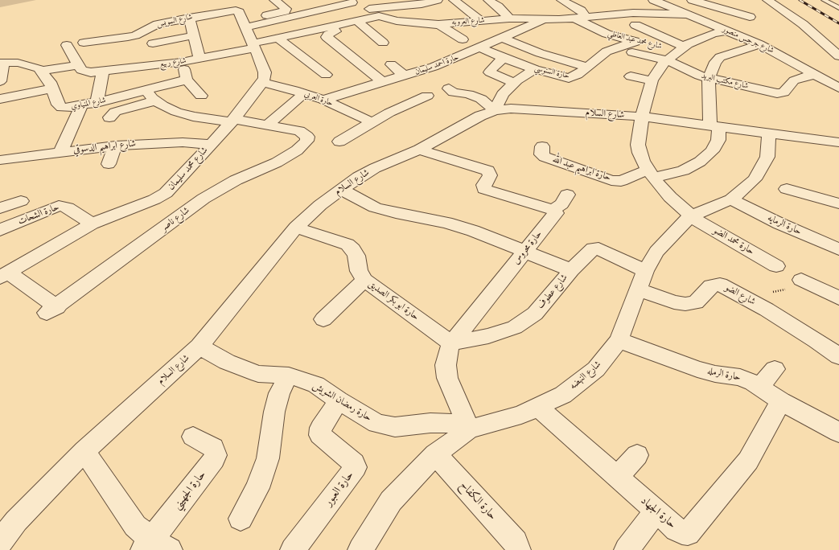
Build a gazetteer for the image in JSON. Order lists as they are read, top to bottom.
{
  "streets": {
    "street": [
      "شارع السويس",
      "شارع العروبه",
      "شارع محمد عبد العاطي",
      "شارع جرجس منصور",
      "شارع ربيع",
      "حارة احمد سليمان",
      "حارة السنوسي",
      "شارع مكتب البريد",
      "حارة العربي",
      "شارع المنياوي",
      "شارع السلام",
      "شارع ابراهيم الدسوقي",
      "شارع محمد سليمان",
      "حارة ابراهيم عبد الله",
      "حارة الشحات",
      "شارع ناصر",
      "حارة الرمايه",
      "حارة محمد الضو",
      "حارة محروس",
      "شارع عطوف",
      "شارع الضو",
      "حارة ابو بكر الصديق",
      "حارة الرمله",
      "شارع النهضه",
      "حارة رمضان الشويش",
      "حارة العبور",
      "حارة الجهيني",
      "حارة الكفاح",
      "حارة الجهاد"
    ]
  },
  "crossings": [
    ["شارع العروبه", "شارع محمد عبد العاطي"],
    ["شارع العروبه", "شارع جرجس منصور"],
    ["شارع العروبه", "شارع ربيع"],
    ["شارع العروبه", "حارة احمد سليمان"],
    ["شارع محمد عبد العاطي", "حارة السنوسي"],
    ["شارع محمد عبد العاطي", "شارع مكتب البريد"],
    ["شارع جرجس منصور", "شارع مكتب البريد"],
    ["حارة احمد سليمان", "حارة السنوسي"],
    ["حارة احمد سليمان", "حارة العربي"],
    ["حارة السنوسي", "شارع مكتب البريد"],
    ["حارة العربي", "شارع محمد سليمان"],
    ["شارع السلام", "حارة ابو بكر الصديق"],
    ["شارع السلام", "حارة رمضان الشويش"],
    ["شارع ابراهيم الدسوقي", "شارع محمد سليمان"],
    ["شارع محمد سليمان", "حارة الشحات"],
    ["شارع محمد سليمان", "شارع ناصر"],
    ["حارة محمد الضو", "شارع النهضه"],
    ["حارة محروس", "شارع عطوف"],
    ["حارة محروس", "حارة ابو بكر الصديق"],
    ["حارة محروس", "شارع النهضه"],
    ["حارة محروس", "حارة رمضان الشويش"],
    ["شارع عطوف", "حارة ابو بكر الصديق"],
    ["شارع عطوف", "شارع النهضه"],
    ["شارع الضو", "شارع النهضه"],
    ["حارة الرمله", "شارع النهضه"],
    ["حارة الرمله", "حارة الجهاد"],
    ["شارع النهضه", "حارة رمضان الشويش"],
    ["شارع النهضه", "حارة الكفاح"],
    ["شارع النهضه", "حارة الجهاد"],
    ["حارة رمضان الشويش", "حارة العبور"]
  ]
}
